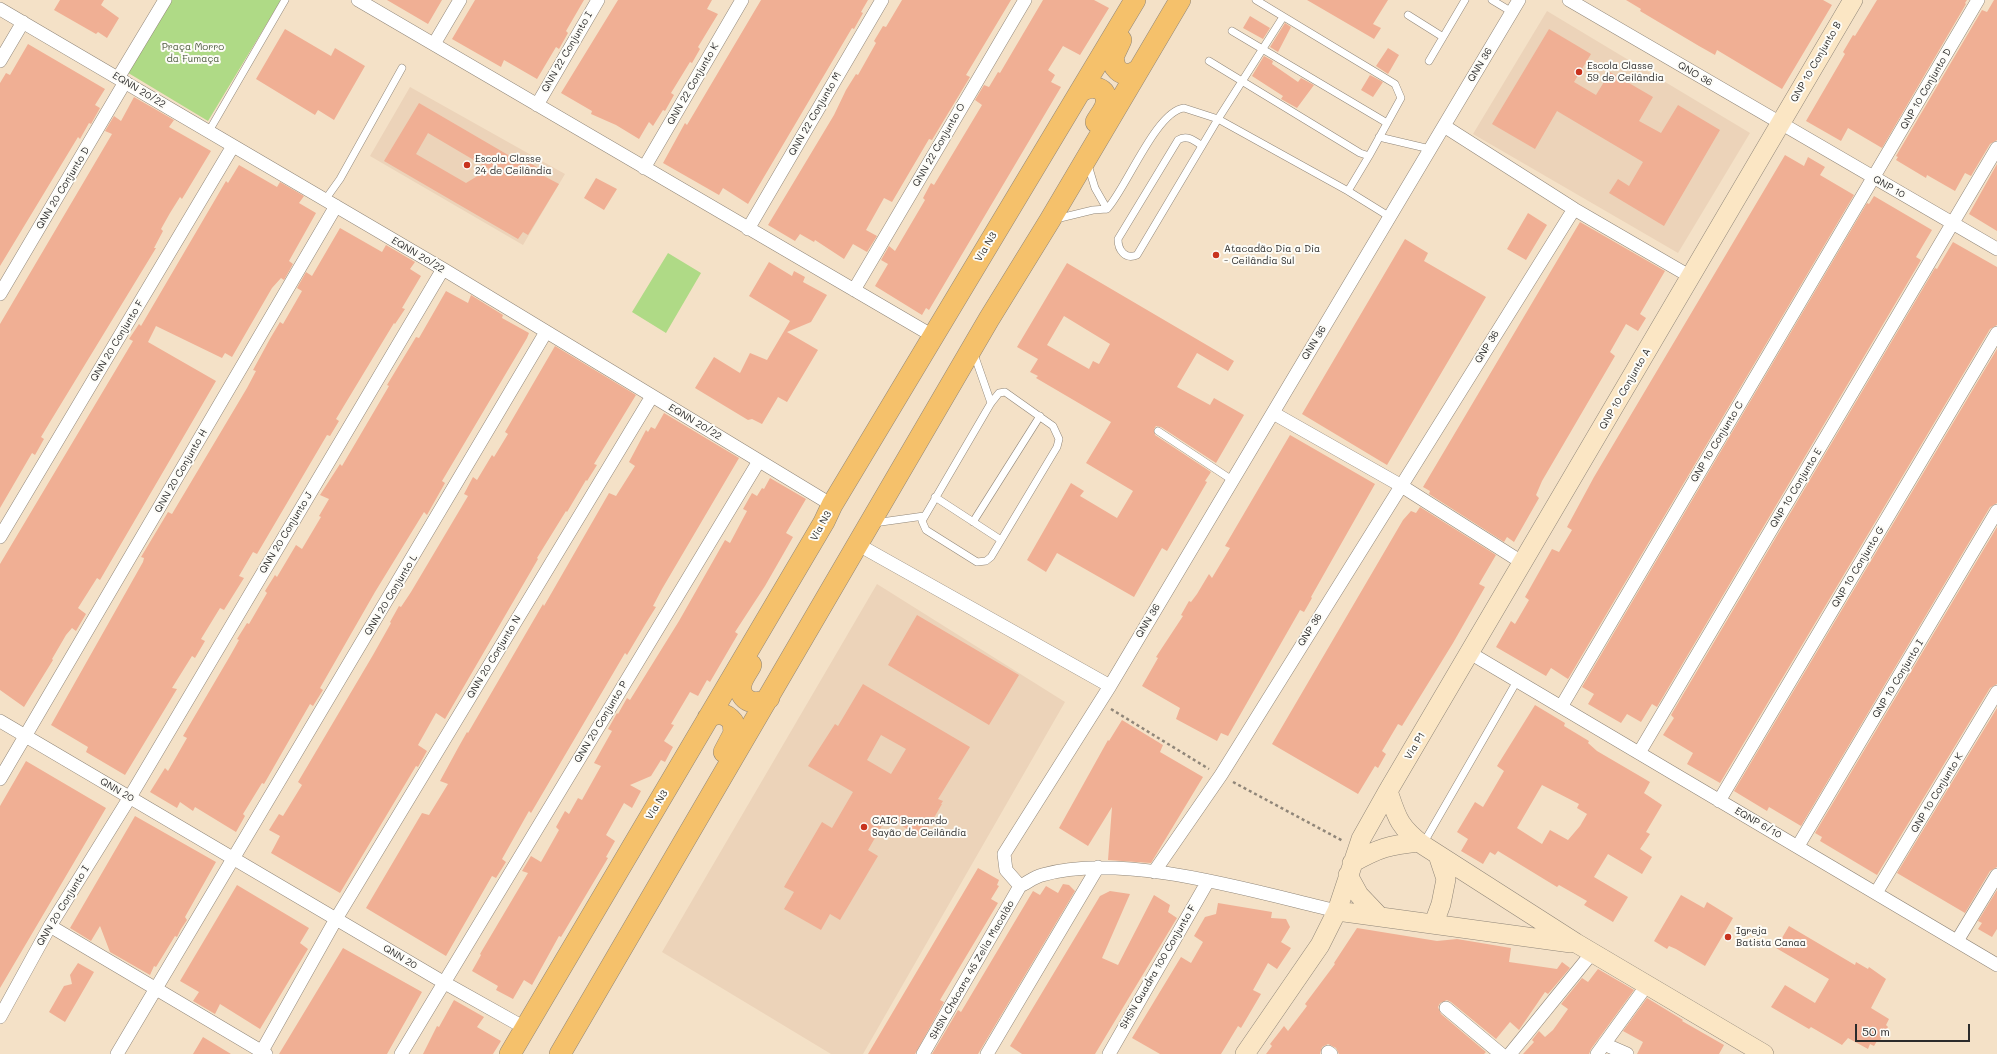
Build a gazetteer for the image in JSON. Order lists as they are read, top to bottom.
{
  "streets": {
    "main road": ["Via N3"],
    "street": [
      "QNN 22 Conjunto I",
      "QNP 10 Conjunto B",
      "QNN 36",
      "QNO 36",
      "QNN 22 Conjunto K",
      "QNP 10 Conjunto D",
      "EQNN 20/22",
      "QNN 22 Conjunto M",
      "QNN 22 Conjunto O",
      "QNP 10",
      "QNN 20 Conjunto D",
      "QNN 20 Conjunto F",
      "QNP 36",
      "QNP 10 Conjunto A",
      "QNP 10 Conjunto C",
      "QNN 20 Conjunto H",
      "QNP 10 Conjunto E",
      "QNN 20 Conjunto J",
      "QNP 10 Conjunto G",
      "QNN 20 Conjunto L",
      "QNN 20 Conjunto N",
      "QNP 10 Conjunto I",
      "QNN 20 Conjunto P",
      "Via P1",
      "QNN 20",
      "QNP 10 Conjunto K",
      "EQNP 6/10",
      "QNN 20 Conjunto I",
      "SHSN Quadra 100 Conjunto F",
      "SHSN Chácara 45 Zelia Macalão"
    ]
  },
  "crossings": [
    ["QNP 10 Conjunto B", "QNO 36"],
    ["QNP 10 Conjunto B", "QNP 10"],
    ["QNP 10 Conjunto B", "QNP 10 Conjunto A"],
    ["QNN 36", "SHSN Chácara 45 Zelia Macalão"],
    ["QNO 36", "QNP 10"],
    ["QNO 36", "QNP 10 Conjunto A"],
    ["QNP 10 Conjunto D", "QNP 10"],
    ["QNP 10 Conjunto D", "QNP 10 Conjunto C"],
    ["EQNN 20/22", "QNN 20 Conjunto D"],
    ["EQNN 20/22", "Via N3"],
    ["EQNN 20/22", "QNN 20 Conjunto F"],
    ["EQNN 20/22", "QNN 20 Conjunto H"],
    ["EQNN 20/22", "QNN 20 Conjunto J"],
    ["EQNN 20/22", "QNN 20 Conjunto L"],
    ["EQNN 20/22", "QNN 20 Conjunto N"],
    ["EQNN 20/22", "QNN 20 Conjunto P"],
    ["QNP 10", "QNP 10 Conjunto A"],
    ["QNP 10", "QNP 10 Conjunto C"],
    ["QNP 10", "QNP 10 Conjunto E"],
    ["Via N3", "QNN 20"],
    ["QNP 10 Conjunto A", "Via P1"],
    ["QNP 10 Conjunto A", "EQNP 6/10"],
    ["QNP 10 Conjunto C", "EQNP 6/10"],
    ["QNN 20 Conjunto H", "QNN 20"],
    ["QNP 10 Conjunto E", "EQNP 6/10"],
    ["QNN 20 Conjunto J", "QNN 20"],
    ["QNN 20 Conjunto J", "QNN 20 Conjunto I"],
    ["QNP 10 Conjunto G", "EQNP 6/10"],
    ["QNN 20 Conjunto L", "QNN 20"],
    ["QNN 20 Conjunto N", "QNN 20"],
    ["QNP 10 Conjunto I", "EQNP 6/10"],
    ["QNN 20 Conjunto P", "QNN 20"],
    ["Via P1", "EQNP 6/10"],
    ["QNN 20", "QNN 20 Conjunto I"],
    ["QNP 10 Conjunto K", "EQNP 6/10"]
  ],
  "parks": ["Praça Morro da Fumaça"],
  "places": [
    "Escola Classe 59 de Ceilândia",
    "Escola Classe 24 de Ceilândia",
    "Atacadão Dia a Dia - Ceilândia Sul",
    "CAIC Bernardo Sayão de Ceilândia",
    "Igreja Batista Canaa"
  ],
  "scale_bar": "50 m"
}
